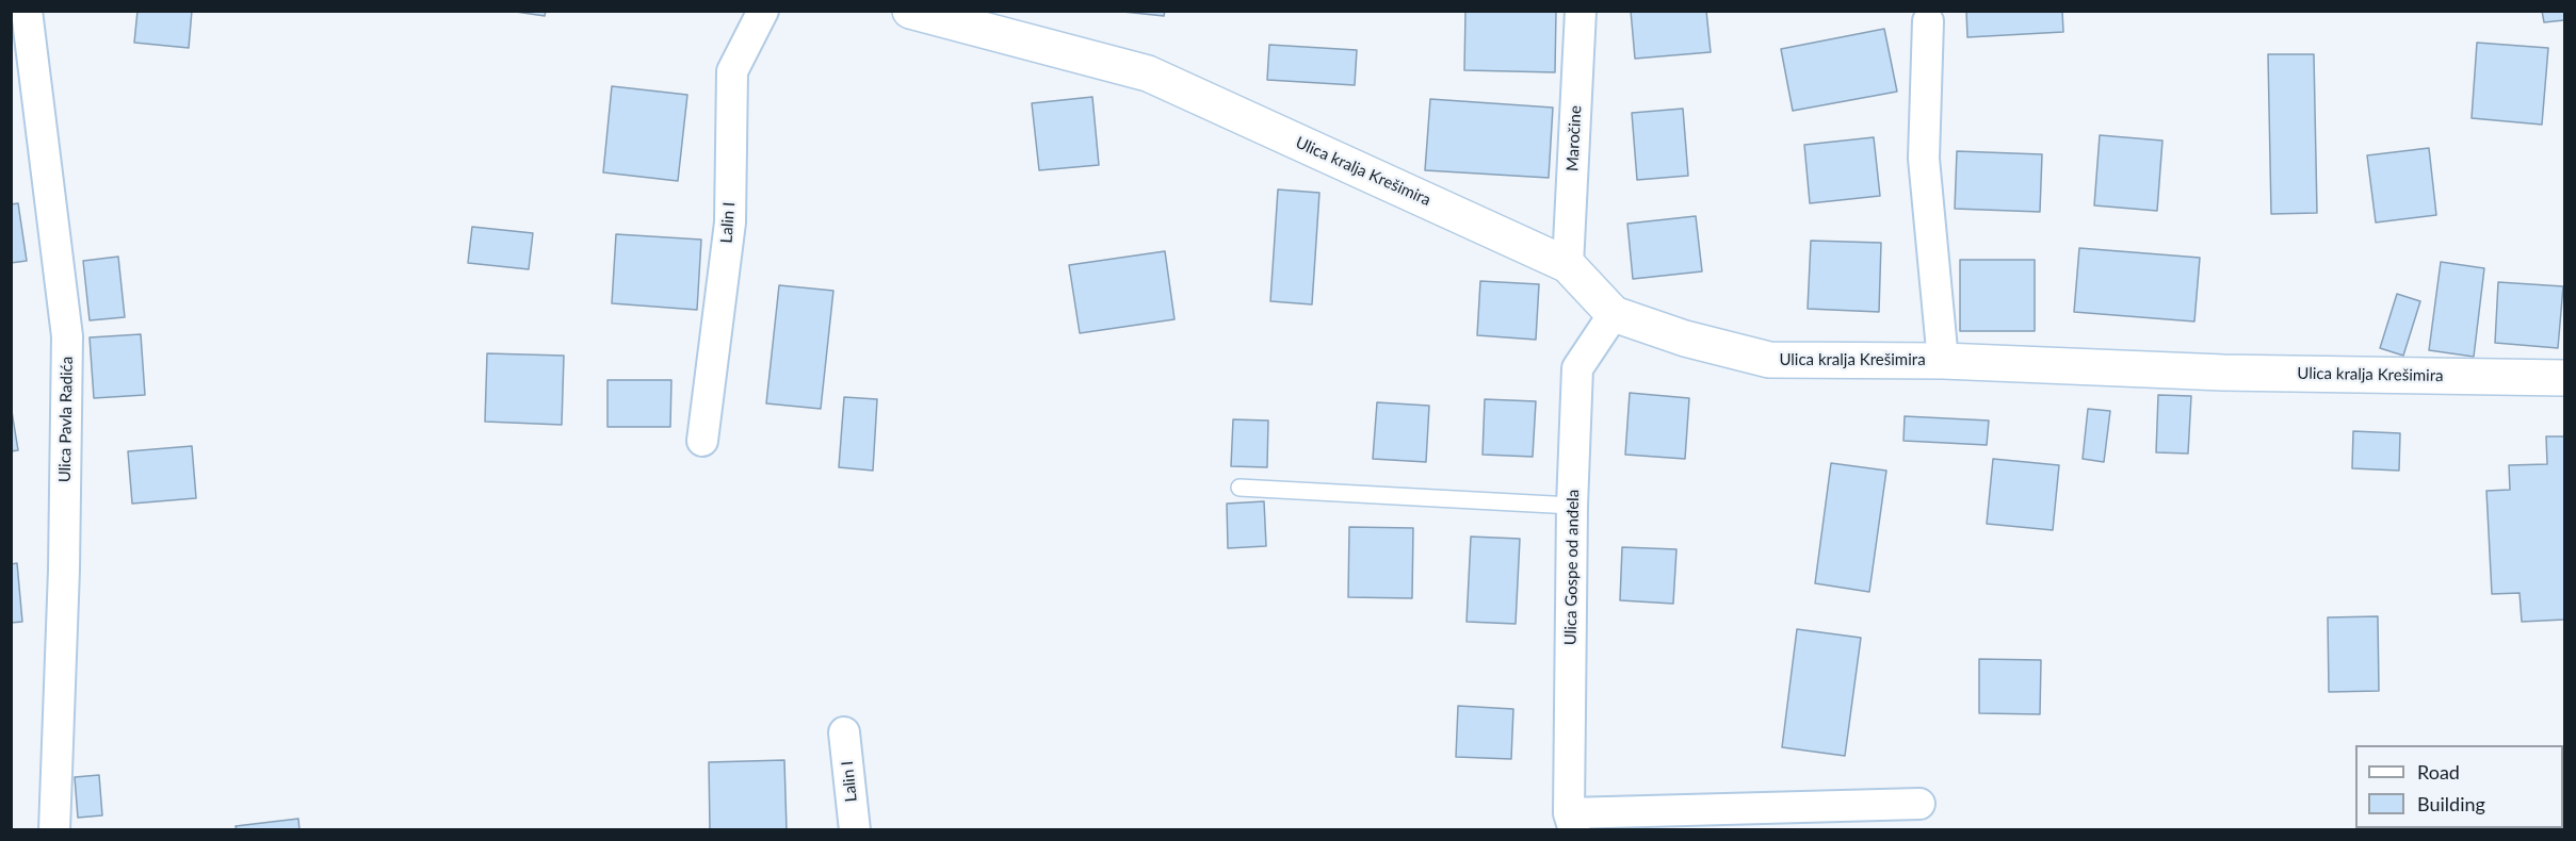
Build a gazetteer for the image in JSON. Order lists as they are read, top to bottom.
{
  "streets": {
    "street": [
      "Maročine",
      "Ulica kralja Krešimira",
      "Lalin I",
      "Ulica Pavla Radića",
      "Ulica Gospe od anđela"
    ]
  },
  "crossings": [
    ["Maročine", "Ulica kralja Krešimira"],
    ["Ulica kralja Krešimira", "Ulica Gospe od anđela"]
  ],
  "legend": ["Road", "Building"]
}
